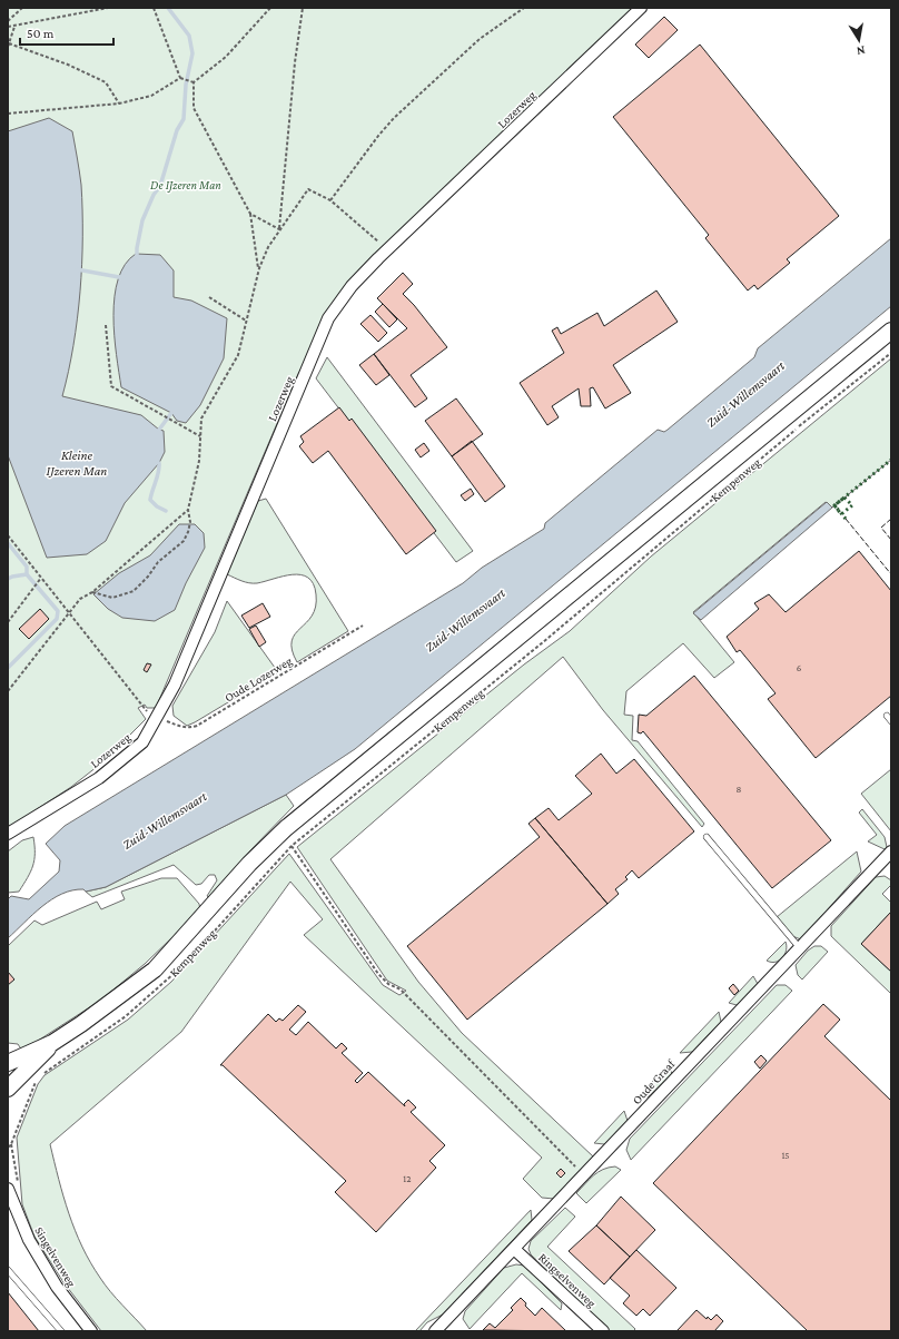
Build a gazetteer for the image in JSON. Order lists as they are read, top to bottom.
{
  "streets": {
    "main road": ["Kempenweg"],
    "street": [
      "Lozerweg",
      "Oude Graaf",
      "Singelvenweg",
      "Ringselvenweg"
    ],
    "path": ["Oude Lozerweg"]
  },
  "crossings": [
    ["Lozerweg", "Oude Lozerweg"],
    ["Oude Graaf", "Ringselvenweg"]
  ],
  "water": ["Zuid-Willemsvaart", "Kleine IJzeren Man"],
  "parks": ["De IJzeren Man"],
  "house_numbers": [
    "6",
    "8",
    "15",
    "12"
  ],
  "scale_bar": "50 m",
  "north": "bottom"
}
